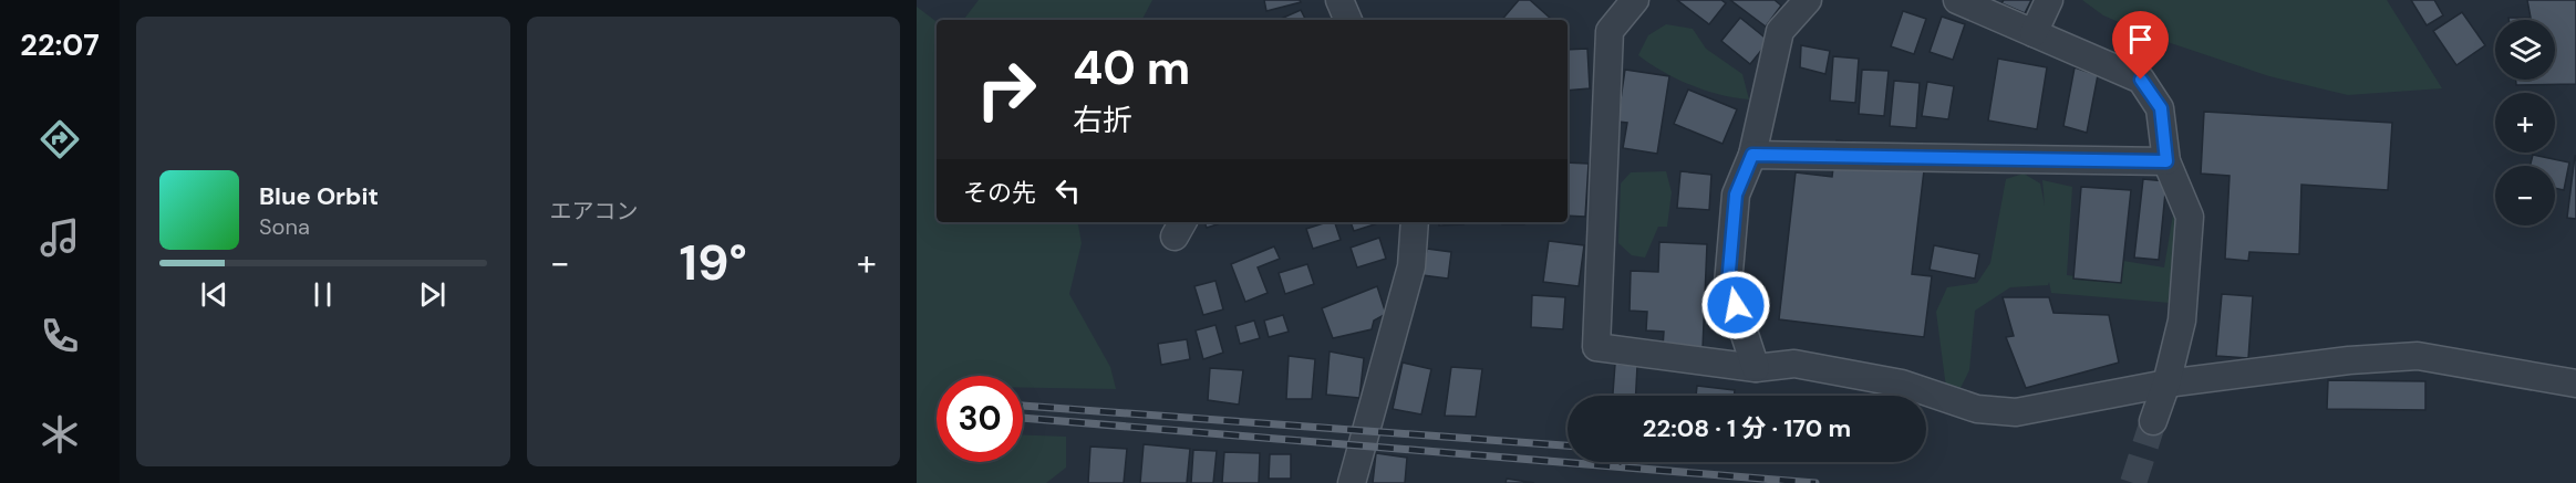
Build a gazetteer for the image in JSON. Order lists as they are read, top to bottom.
{
  "page": {
    "tabs": "22:07",
    "tile": "エアコン",
    "map_buttons": ["+", "−"],
    "turn": ["40 m", "右折"],
    "then": "その先",
    "song": ["Blue Orbit", "Sona"],
    "heat": ["−", "19°", "+"],
    "limit": "30",
    "trip": "22:08 · 1 分 · 170 m"
  }
}
